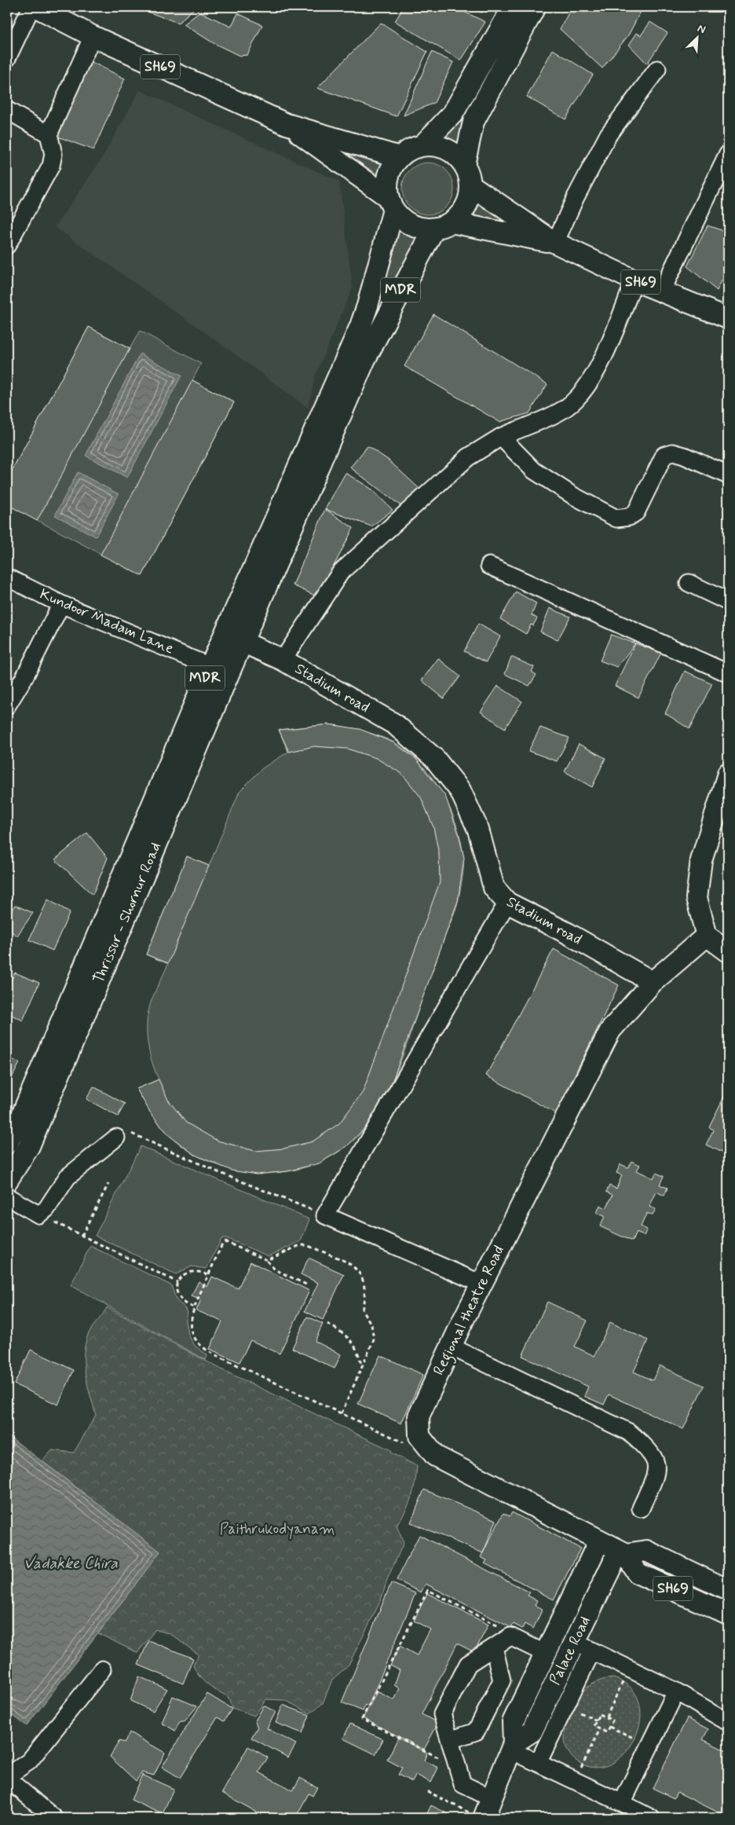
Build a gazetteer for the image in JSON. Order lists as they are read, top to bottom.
{
  "streets": {
    "main road": [
      "SH69",
      "MDR",
      "Stadium road",
      "Thrissur - Shornur Road",
      "Regional theatre Road",
      "Palace Road"
    ],
    "street": ["Kundoor Madam Lane"]
  },
  "crossings": [
    ["SH69", "MDR"],
    ["SH69", "Regional theatre Road"],
    ["SH69", "Palace Road"],
    ["MDR", "Kundoor Madam Lane"],
    ["MDR", "Stadium road"],
    ["MDR", "Thrissur - Shornur Road"],
    ["Kundoor Madam Lane", "Thrissur - Shornur Road"],
    ["Stadium road", "Thrissur - Shornur Road"],
    ["Stadium road", "Regional theatre Road"],
    ["Regional theatre Road", "Palace Road"]
  ],
  "water": ["Vadakke Chira"],
  "parks": ["Paithrukodyanam"],
  "north": "top right"
}
